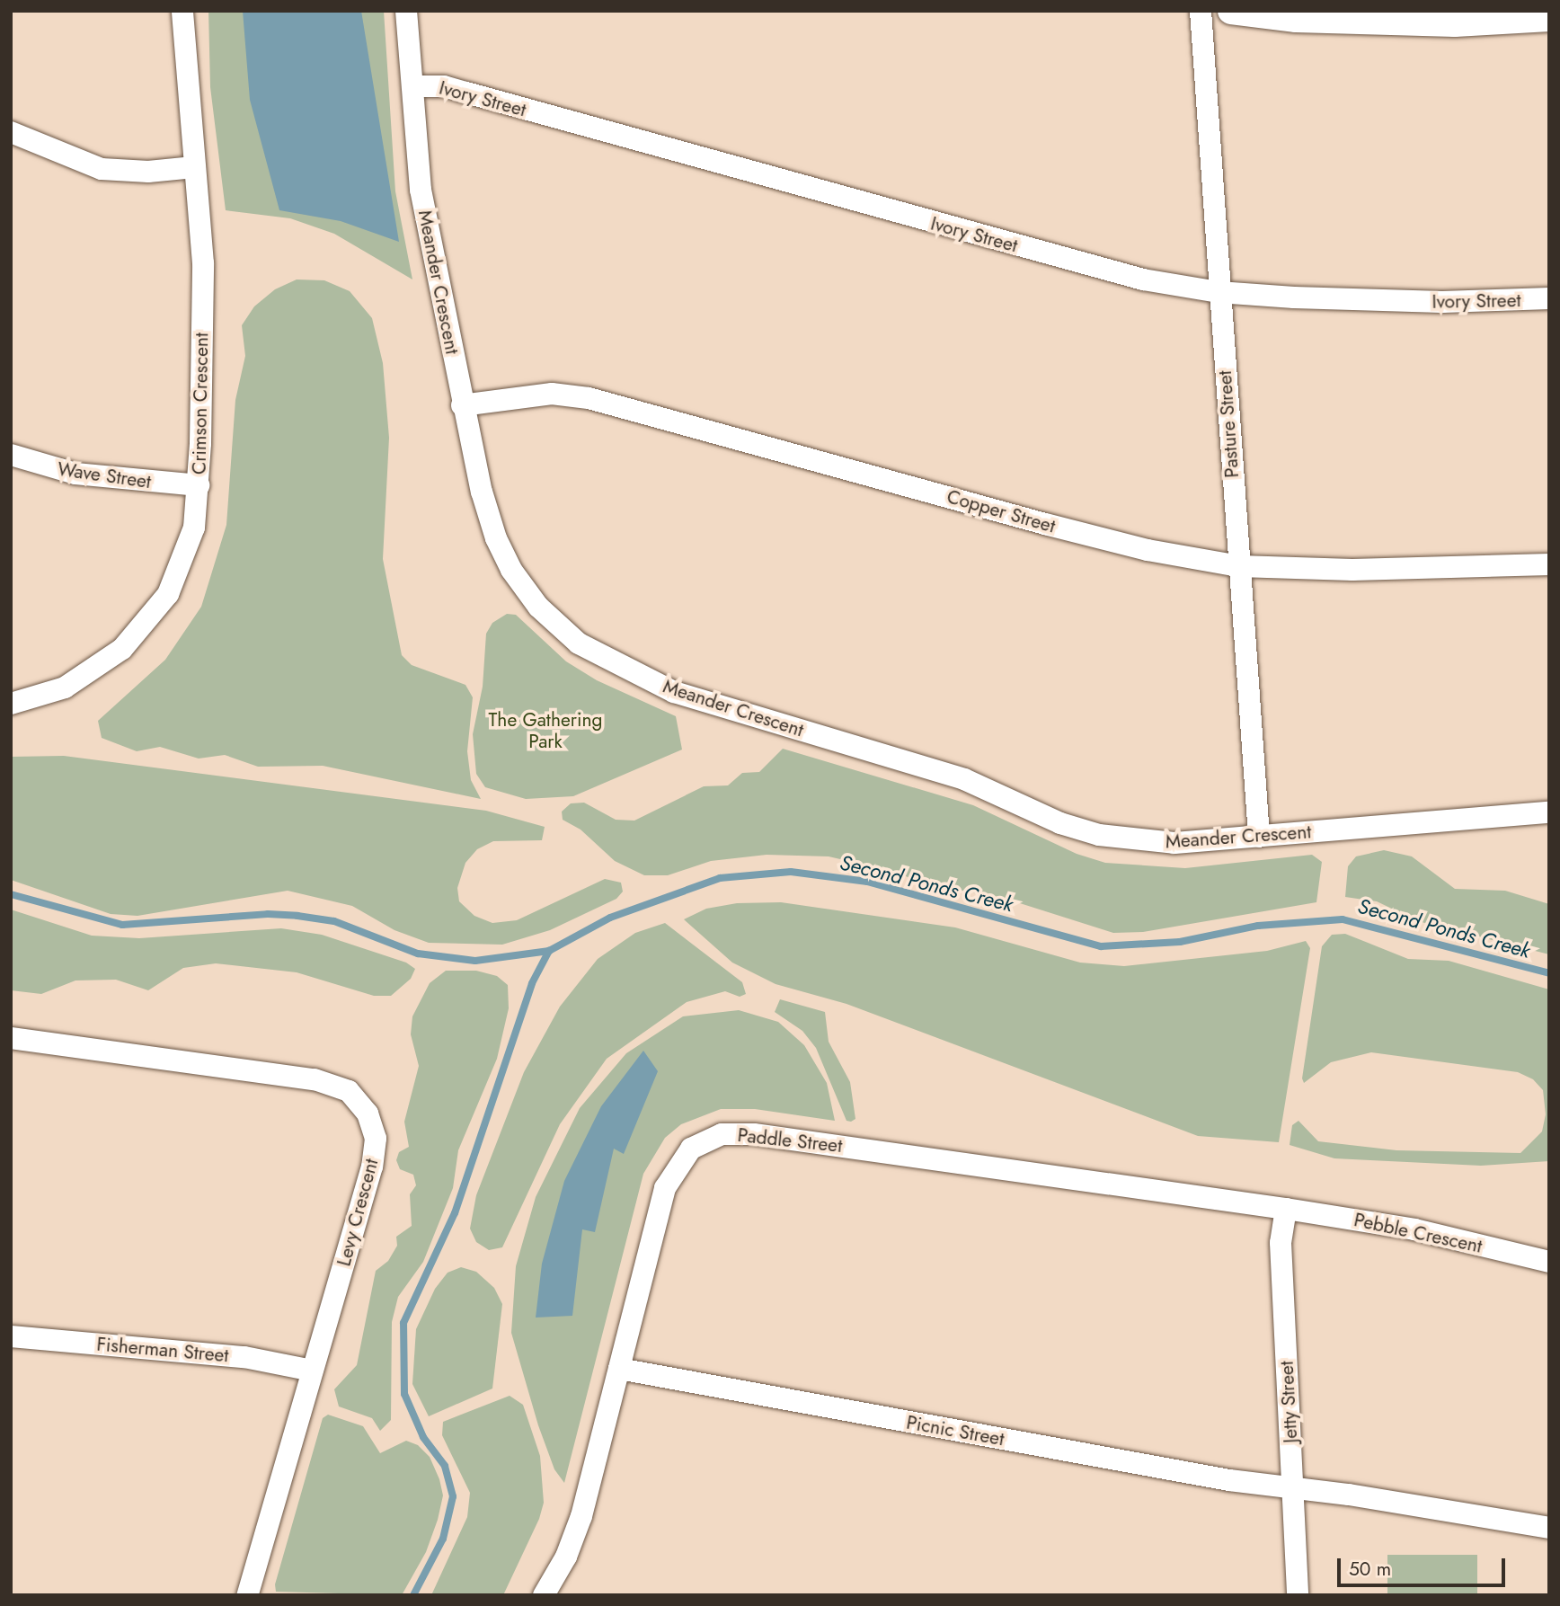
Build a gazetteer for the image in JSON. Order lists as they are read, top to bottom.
{
  "streets": {
    "street": [
      "Ivory Street",
      "Meander Crescent",
      "Crimson Crescent",
      "Pasture Street",
      "Wave Street",
      "Copper Street",
      "Paddle Street",
      "Levy Crescent",
      "Pebble Crescent",
      "Fisherman Street",
      "Jetty Street",
      "Picnic Street"
    ]
  },
  "crossings": [
    ["Ivory Street", "Meander Crescent"],
    ["Ivory Street", "Pasture Street"],
    ["Meander Crescent", "Pasture Street"],
    ["Meander Crescent", "Copper Street"],
    ["Crimson Crescent", "Wave Street"],
    ["Pasture Street", "Copper Street"],
    ["Paddle Street", "Pebble Crescent"],
    ["Paddle Street", "Jetty Street"],
    ["Paddle Street", "Picnic Street"],
    ["Levy Crescent", "Fisherman Street"],
    ["Pebble Crescent", "Jetty Street"],
    ["Jetty Street", "Picnic Street"]
  ],
  "water": ["Second Ponds Creek"],
  "parks": ["The Gathering Park"],
  "scale_bar": "50 m"
}
